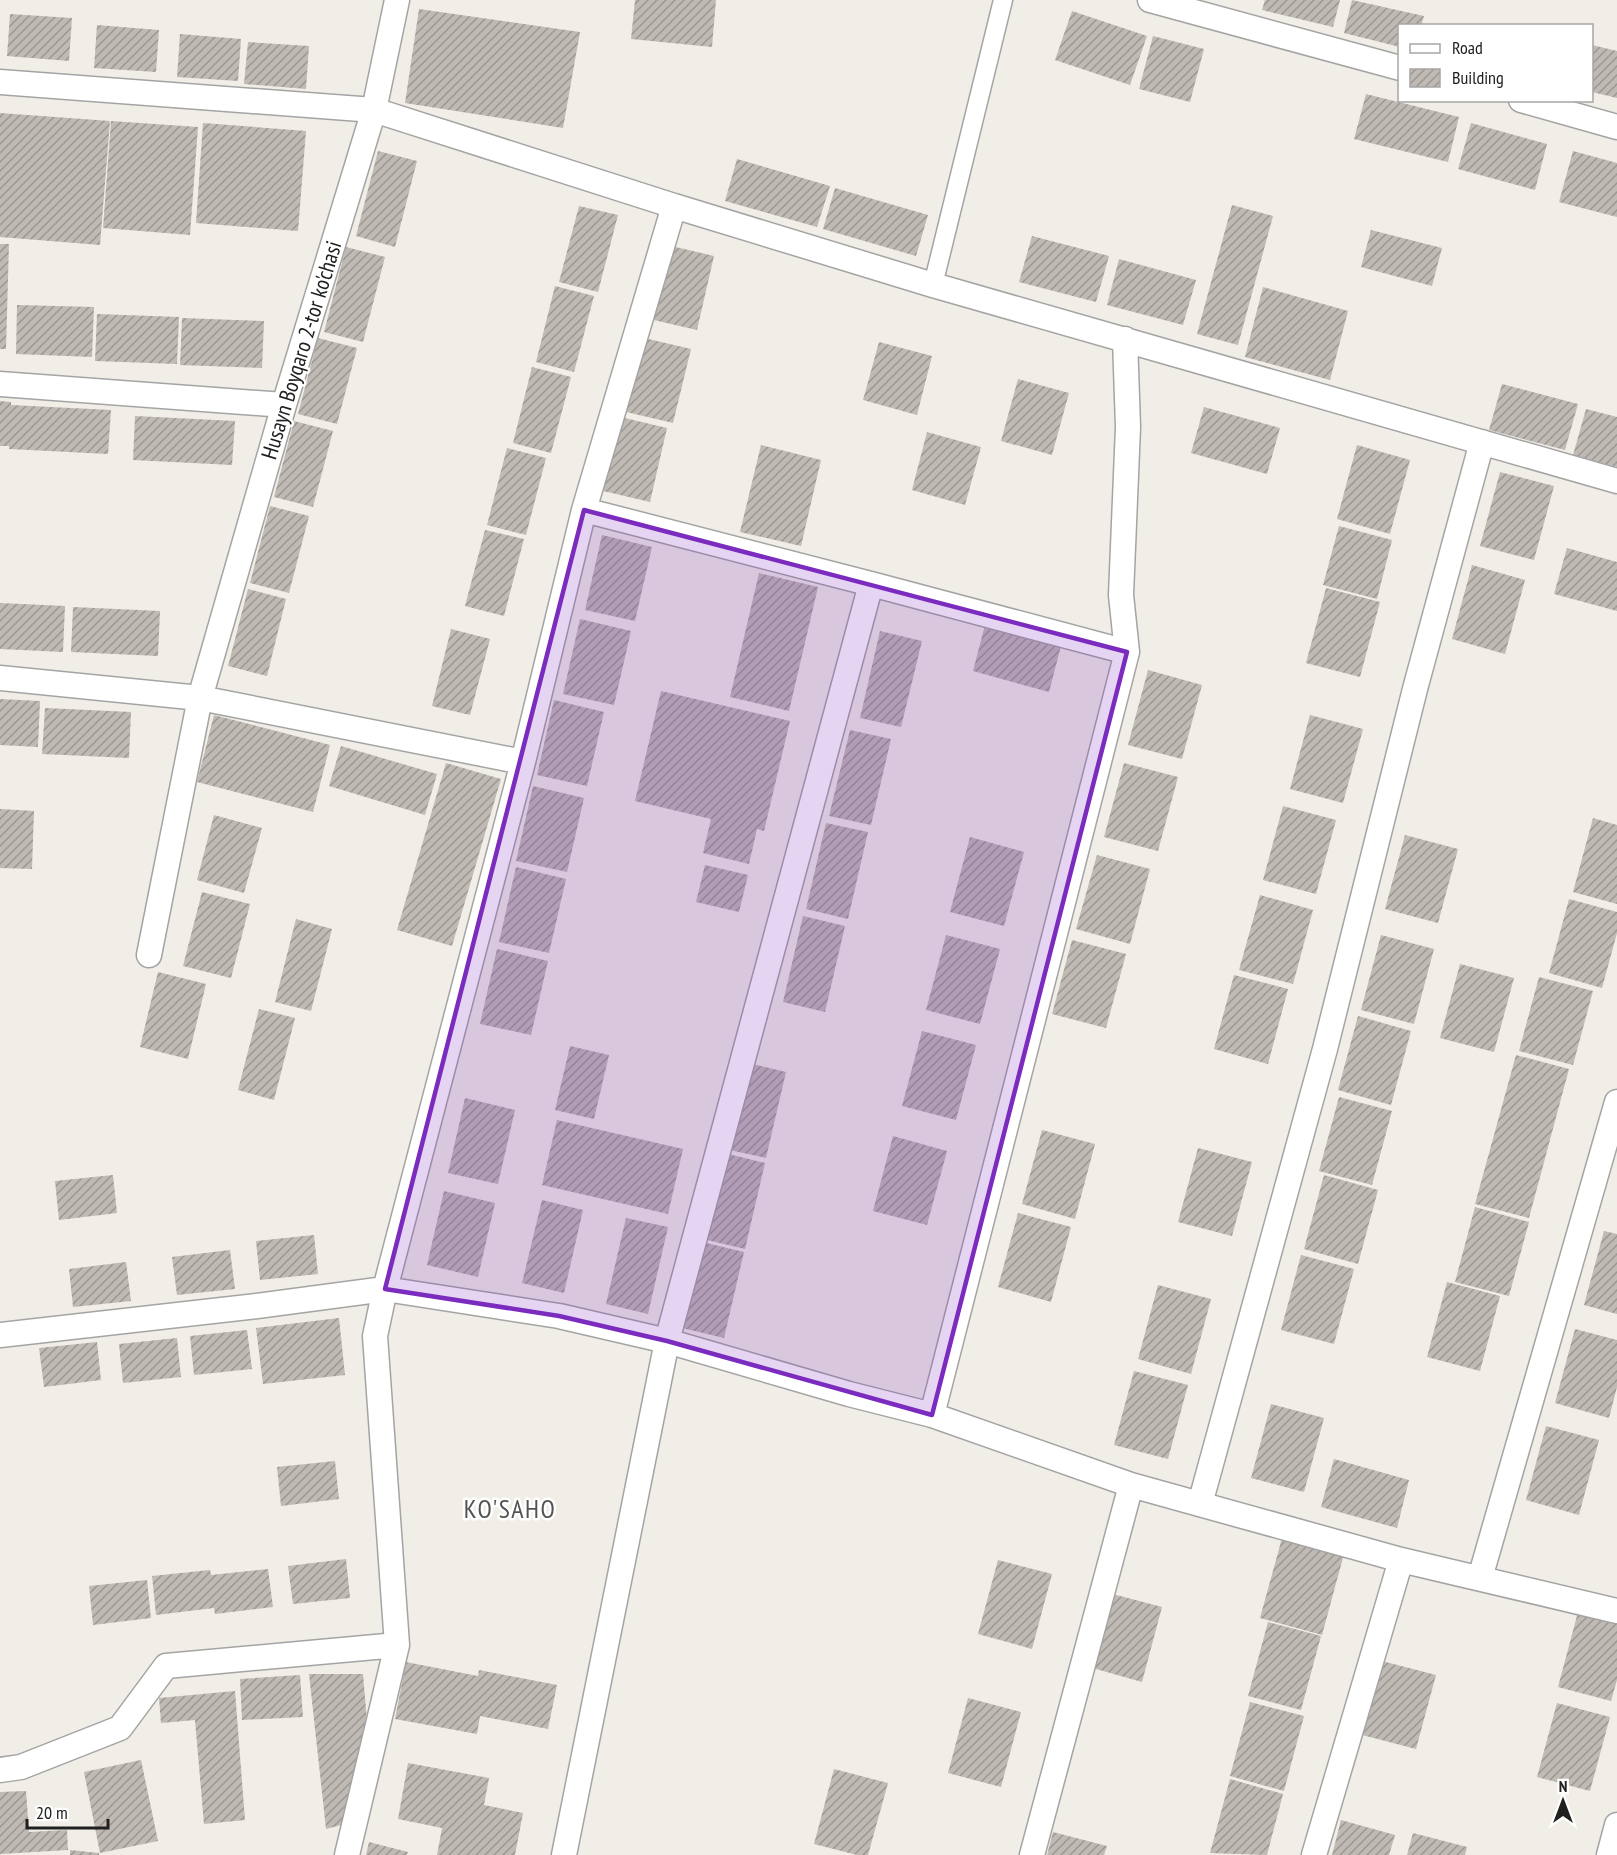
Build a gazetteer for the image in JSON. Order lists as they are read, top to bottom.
{
  "streets": {
    "street": ["Husayn Boyqaro 2-tor ko'chasi"]
  },
  "districts": ["KO'SAHO"],
  "legend": ["Road", "Building"],
  "scale_bar": "20 m",
  "north": "top"
}
